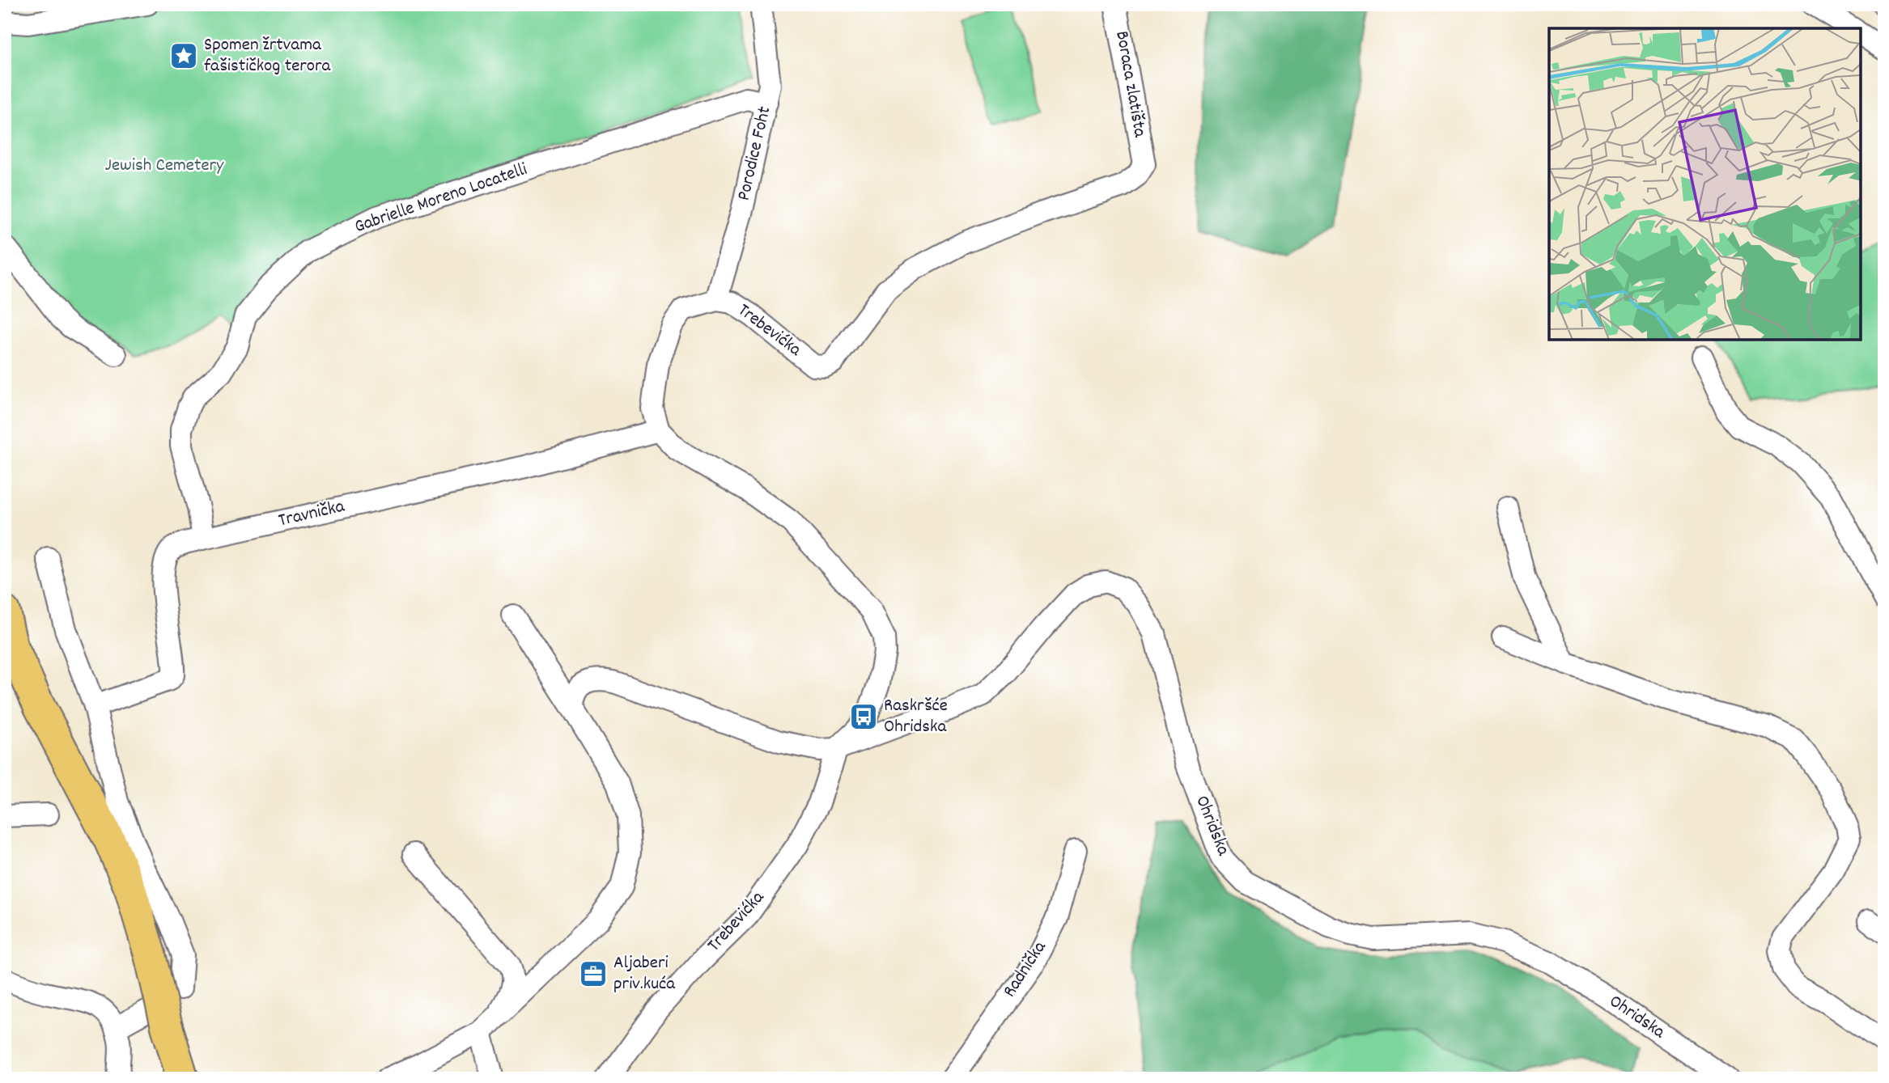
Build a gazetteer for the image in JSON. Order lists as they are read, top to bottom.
{
  "streets": {
    "street": [
      "Boraca zlatišta",
      "Porodice Foht",
      "Gabrielle Moreno Locatelli",
      "Trebevićka",
      "Travnička",
      "Ohridska",
      "Radnička"
    ]
  },
  "crossings": [
    ["Boraca zlatišta", "Trebevićka"],
    ["Porodice Foht", "Gabrielle Moreno Locatelli"],
    ["Porodice Foht", "Trebevićka"],
    ["Gabrielle Moreno Locatelli", "Travnička"],
    ["Trebevićka", "Travnička"],
    ["Trebevićka", "Ohridska"]
  ],
  "parks": ["Jewish Cemetery"],
  "places": {
    "place": ["Spomen žrtvama fašističkog terora"],
    "bus stop": ["Raskršće Ohridska"],
    "office": ["Aljaberi priv.kuća"]
  }
}
